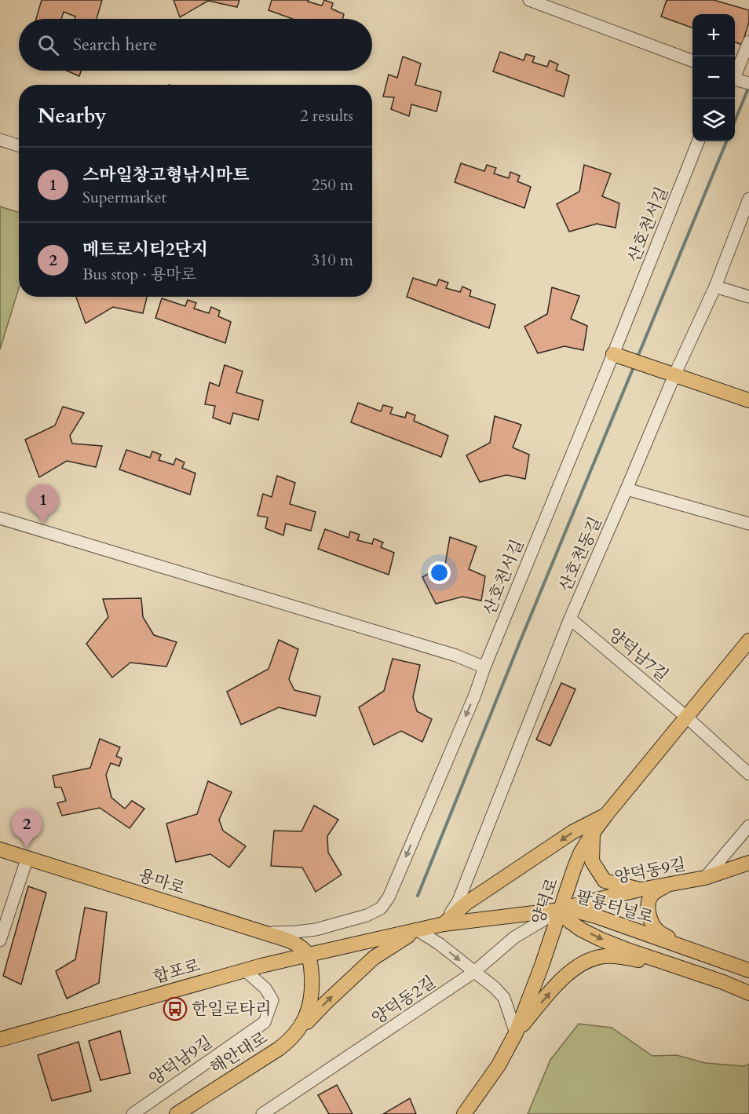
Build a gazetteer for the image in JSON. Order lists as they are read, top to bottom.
{
  "streets": {
    "main road": [
      "양덕동9길",
      "용마로",
      "양덕로",
      "팔룡터널로",
      "합포로",
      "해안대로"
    ],
    "street": [
      "산호천서길",
      "산호천동길",
      "양덕남7길",
      "양덕동2길",
      "양덕남9길"
    ]
  },
  "crossings": [
    ["산호천서길", "용마로"],
    ["산호천동길", "양덕남7길"],
    ["산호천동길", "양덕동9길"],
    ["양덕남7길", "양덕로"],
    ["양덕동9길", "양덕로"],
    ["양덕동9길", "팔룡터널로"],
    ["양덕동9길", "합포로"],
    ["양덕동9길", "양덕동2길"],
    ["용마로", "합포로"],
    ["용마로", "해안대로"],
    ["양덕로", "팔룡터널로"],
    ["양덕로", "양덕동2길"],
    ["팔룡터널로", "양덕동2길"],
    ["합포로", "해안대로"],
    ["합포로", "양덕남9길"]
  ],
  "one_way": ["산호천서길"],
  "places": {
    "bus stop": ["한일로타리"]
  },
  "page": {
    "map_buttons": ["+", "−"],
    "search": "Search here",
    "heading": ["Nearby", "2 results"],
    "list": [
      {
        "mark": "1",
        "name": "스마일창고형낚시마트",
        "note": "Supermarket",
        "value": "250 m"
      },
      {
        "mark": "2",
        "name": "메트로시티2단지",
        "note": "Bus stop · 용마로",
        "value": "310 m"
      }
    ],
    "pins": ["1", "2"]
  }
}
